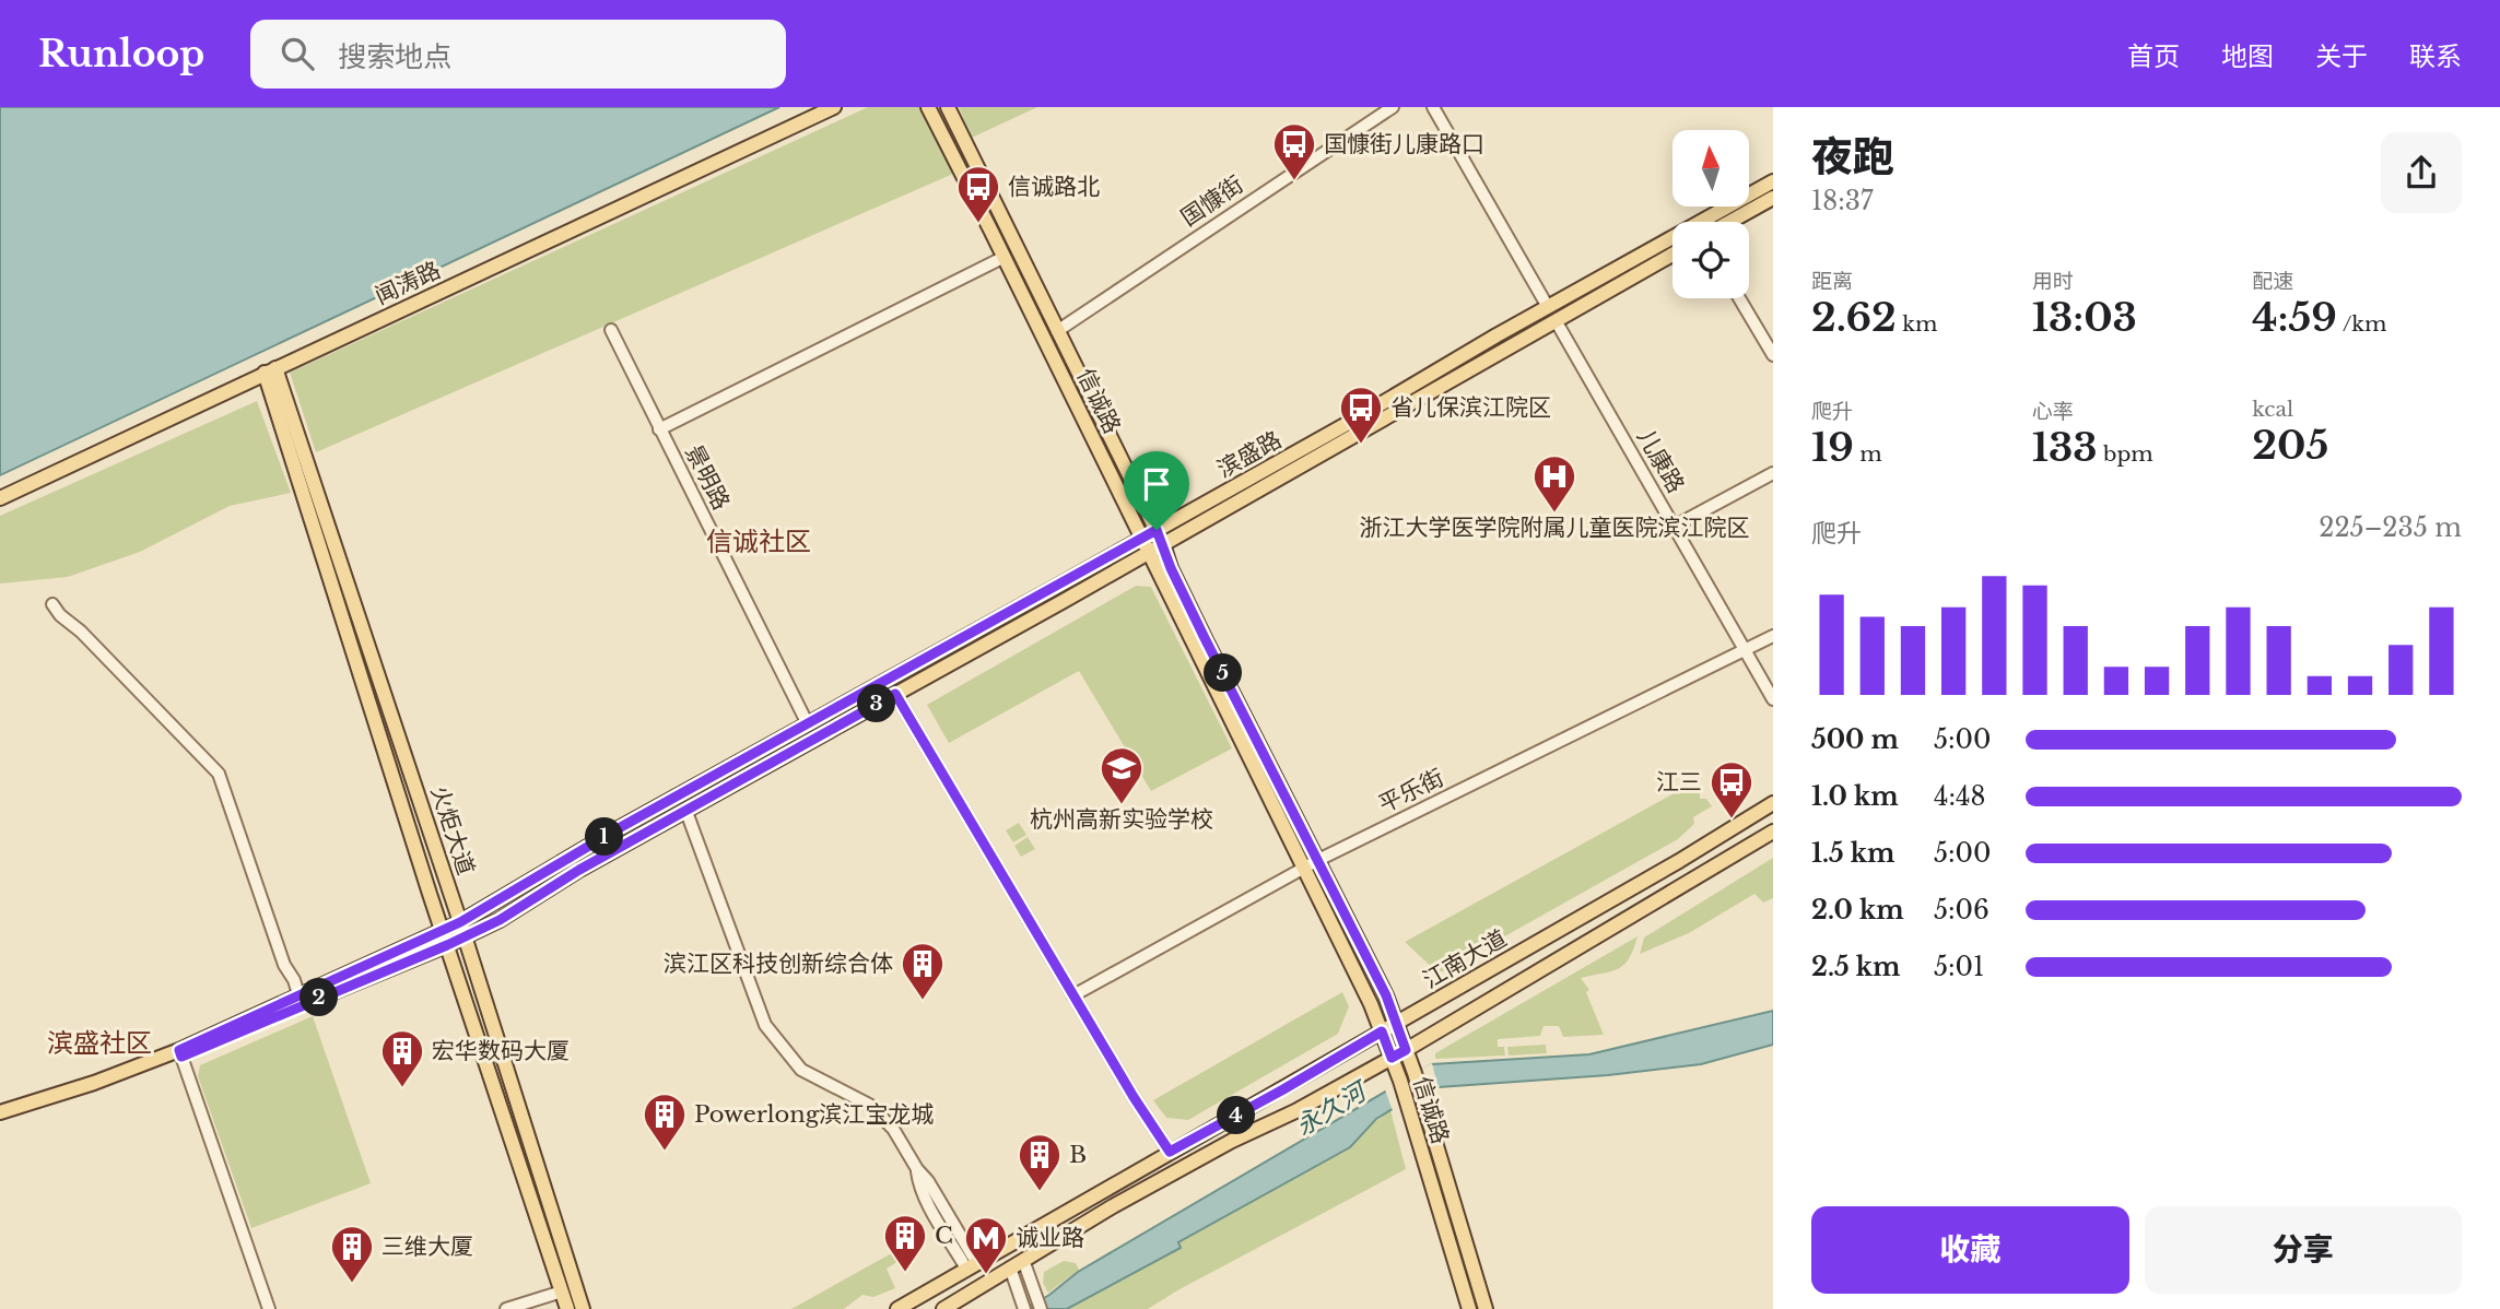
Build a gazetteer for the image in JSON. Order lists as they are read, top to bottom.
{
  "streets": {
    "main road": [
      "闻涛路",
      "信诚路",
      "滨盛路",
      "火炬大道",
      "江南大道"
    ],
    "street": [
      "国慷街",
      "儿康路",
      "景明路",
      "平乐街"
    ]
  },
  "crossings": [
    ["国慷街", "信诚路"],
    ["闻涛路", "火炬大道"],
    ["信诚路", "滨盛路"],
    ["信诚路", "平乐街"],
    ["信诚路", "江南大道"],
    ["滨盛路", "儿康路"],
    ["滨盛路", "景明路"],
    ["滨盛路", "火炬大道"],
    ["儿康路", "平乐街"]
  ],
  "districts": ["信诚社区", "滨盛社区"],
  "water": ["永久河"],
  "places": {
    "bus stop": [
      "国慷街儿康路口",
      "信诚路北",
      "省儿保滨江院区",
      "江三"
    ],
    "hospital": ["浙江大学医学院附属儿童医院滨江院区"],
    "school or university": ["杭州高新实验学校"],
    "building": [
      "滨江区科技创新综合体",
      "宏华数码大厦",
      "Powerlong滨江宝龙城",
      "B",
      "C",
      "三维大厦"
    ],
    "metro station": ["诚业路"]
  },
  "north": "top",
  "page": {
    "header": "Runloop",
    "search": "搜索地点",
    "nav": [
      "首页",
      "地图",
      "关于",
      "联系"
    ],
    "heading": ["夜跑", "18:37"],
    "stats": [
      ["距离", "2.62 km"],
      ["用时", "13:03"],
      ["配速", "4:59 /km"],
      ["爬升", "19 m"],
      ["心率", "133 bpm"],
      ["kcal", "205"]
    ],
    "chart": ["爬升", "225–235 m"],
    "pins": [
      "5",
      "3",
      "1",
      "2",
      "4"
    ],
    "list": [
      {
        "name": "500 m",
        "note": "5:00"
      },
      {
        "name": "1.0 km",
        "note": "4:48"
      },
      {
        "name": "1.5 km",
        "note": "5:00"
      },
      {
        "name": "2.0 km",
        "note": "5:06"
      },
      {
        "name": "2.5 km",
        "note": "5:01"
      }
    ],
    "buttons": ["收藏", "分享"]
  }
}
